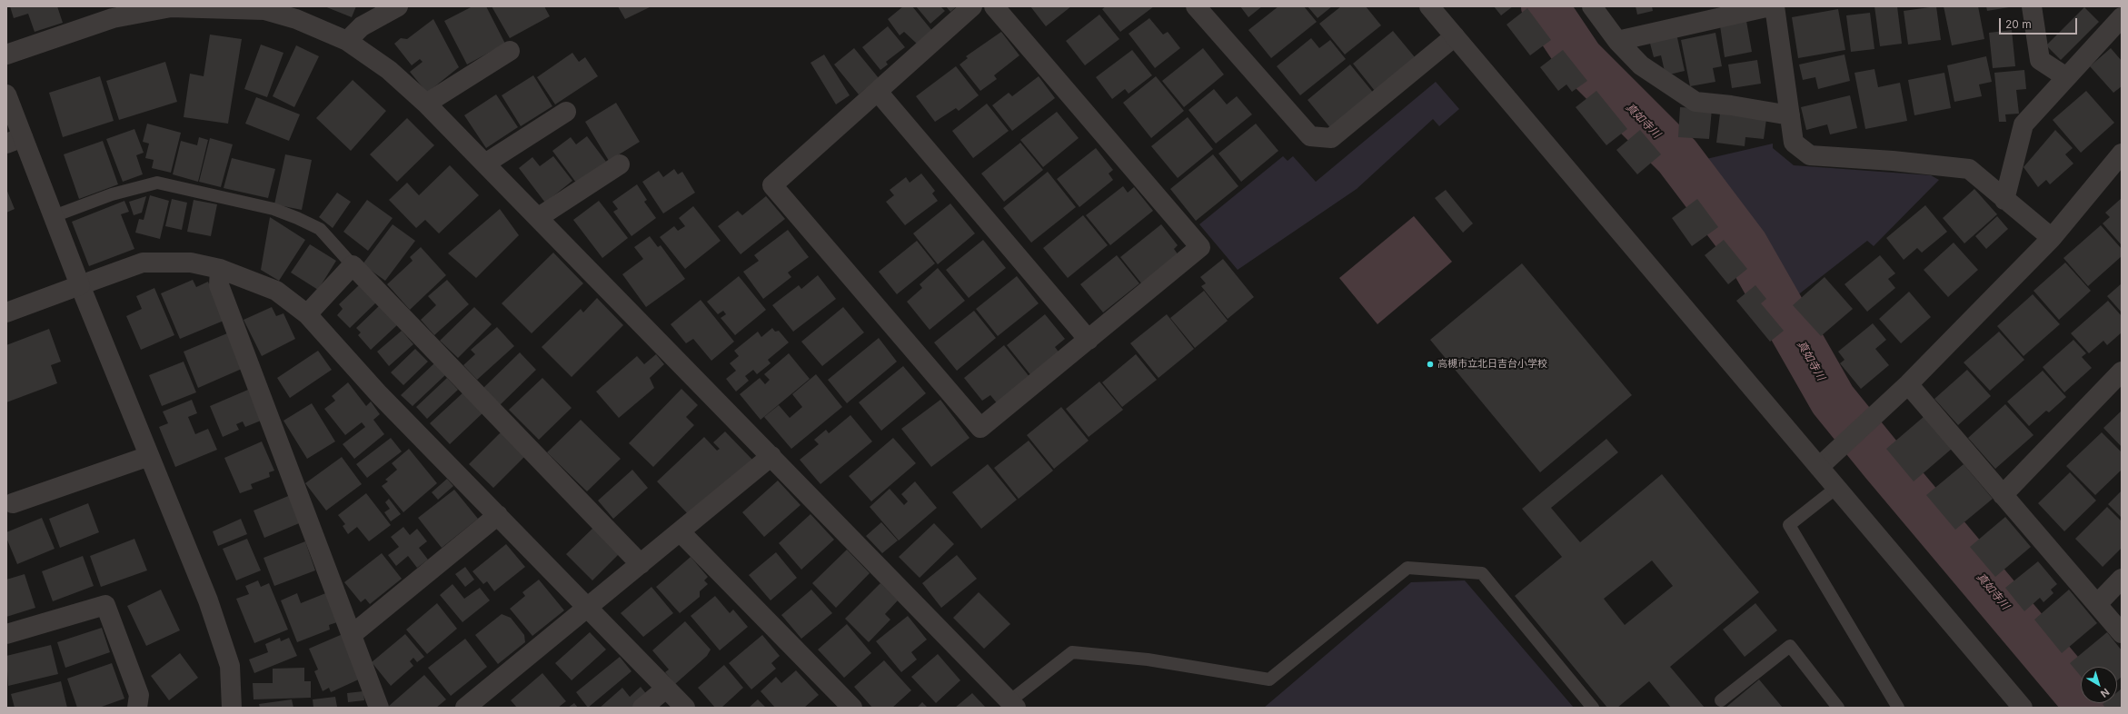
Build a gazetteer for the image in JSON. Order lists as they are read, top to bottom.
{
  "water": ["真如寺川"],
  "places": ["高槻市立北日吉台小学校"],
  "scale_bar": "20 m",
  "north": "bottom right"
}
